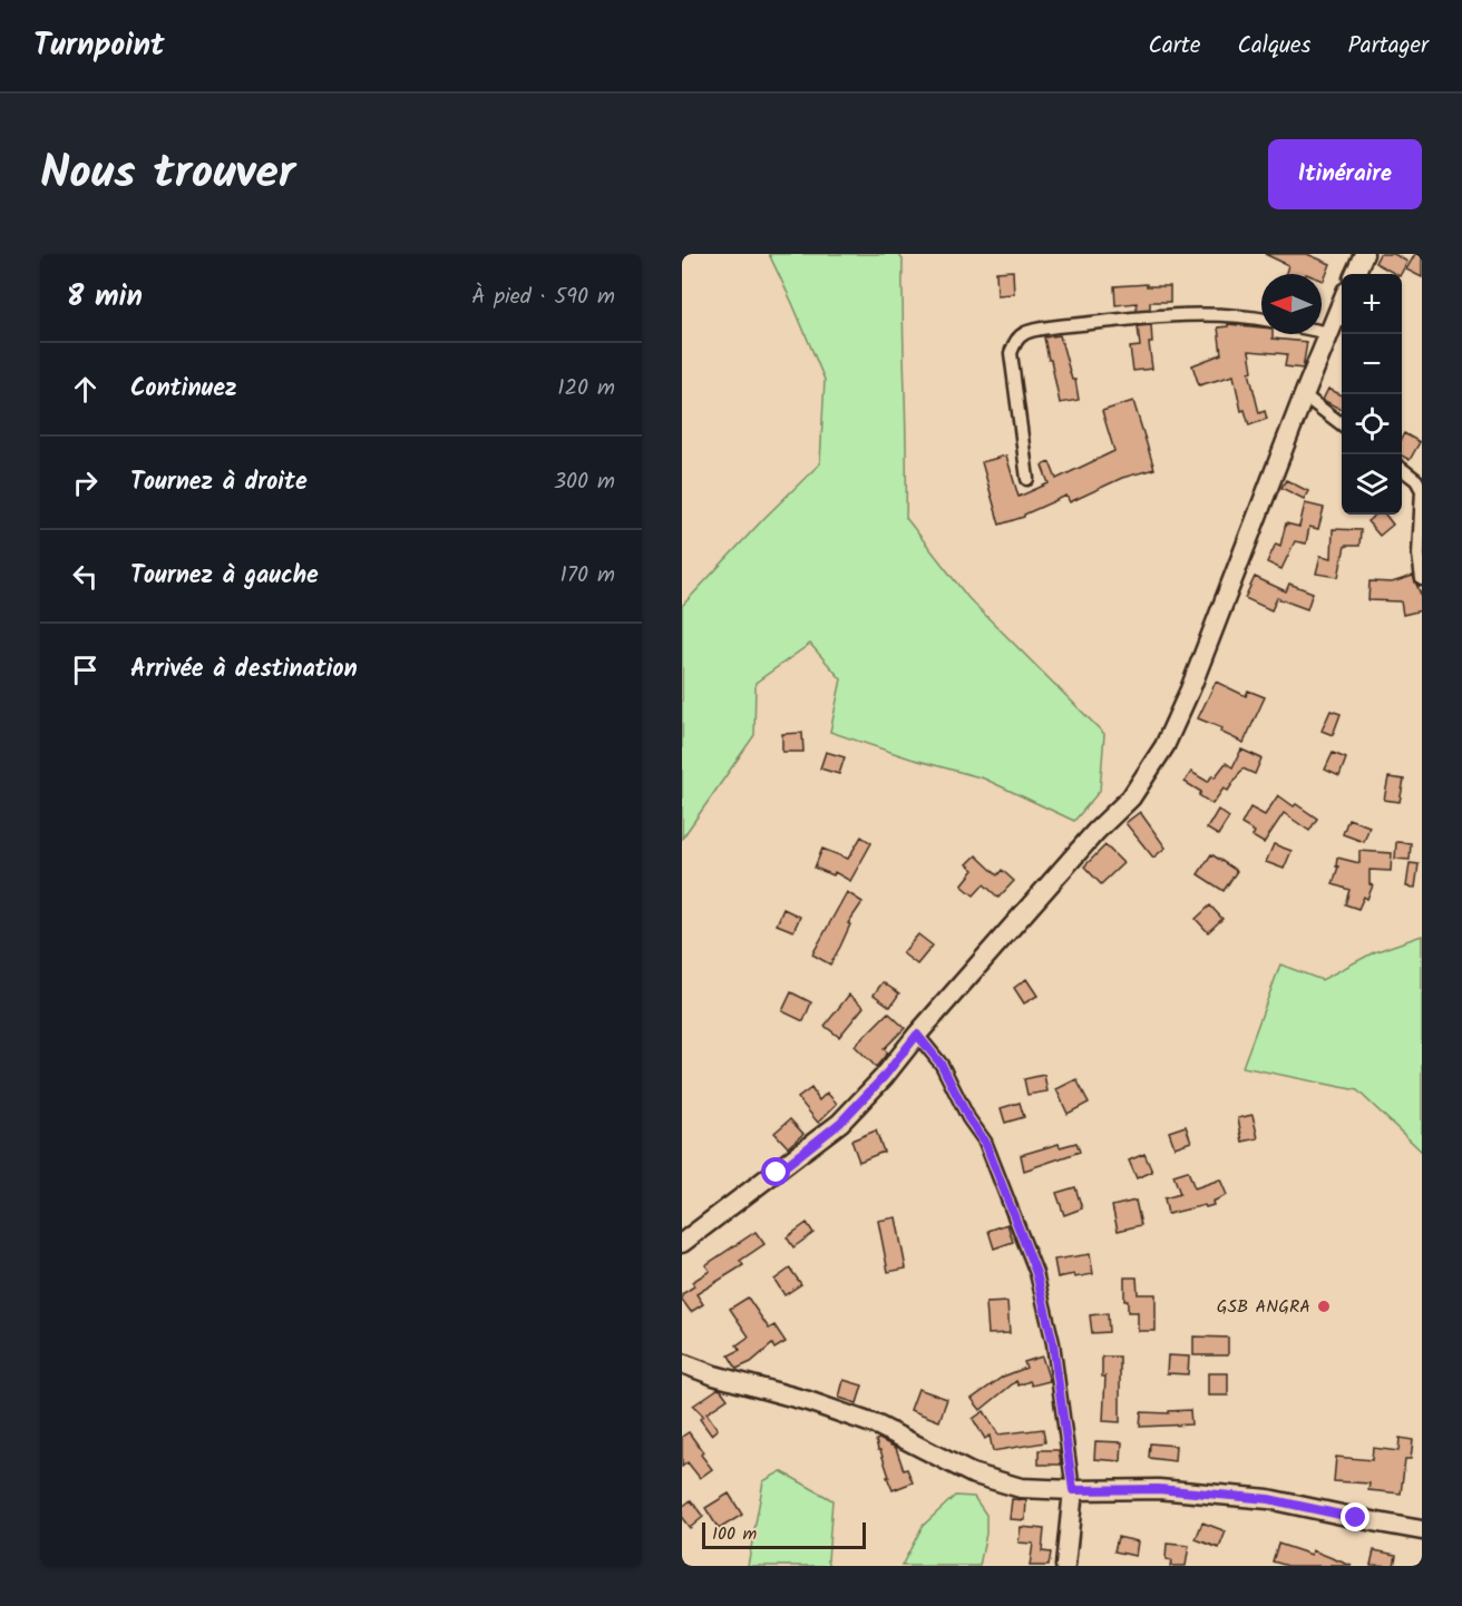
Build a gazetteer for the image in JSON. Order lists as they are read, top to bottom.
{
  "places": ["GSB ANGRA"],
  "scale_bar": "100 m",
  "north": "left",
  "page": {
    "header": "Turnpoint",
    "nav": ["Carte", "Calques", "Partager"],
    "title": "Nous trouver",
    "buttons": "Itinéraire",
    "heading": ["8 min", "À pied · 590 m"],
    "map_buttons": ["+", "−"],
    "list": [
      ["Continuez", "120 m"],
      ["Tournez à droite", "300 m"],
      ["Tournez à gauche", "170 m"],
      "Arrivée à destination"
    ],
    "scale": "100 m"
  }
}
